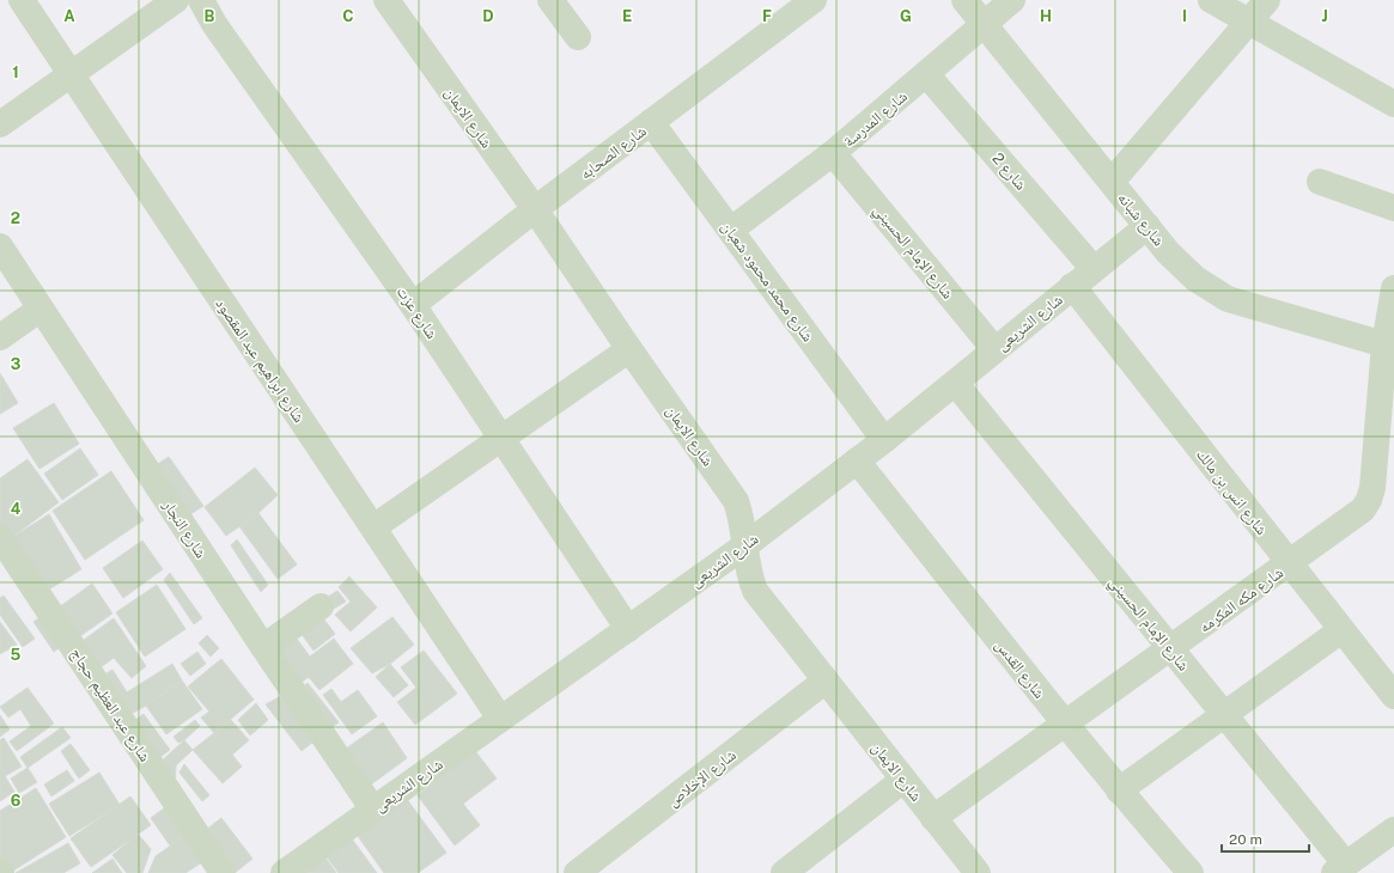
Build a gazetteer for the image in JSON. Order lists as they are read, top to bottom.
{
  "streets": {
    "street": [
      "شارع الايمان",
      "شارع المدرسة",
      "شارع الصحابه",
      "شارع 2",
      "شارع شبانه",
      "شارع الإمام الحسيني",
      "شارع محمد محمود شعبان",
      "شارع عزت",
      "شارع الشريعى",
      "شارع ابراهيم عبد المقصود",
      "شارع انس بن مالك",
      "شارع النجار",
      "شارع مكه المكرمه",
      "شارع القدس",
      "شارع عبد العظيم حجاج",
      "شارع الإخلاص"
    ]
  },
  "crossings": [
    ["شارع الايمان", "شارع الصحابه"],
    ["شارع الايمان", "شارع الشريعى"],
    ["شارع الايمان", "شارع مكه المكرمه"],
    ["شارع الايمان", "شارع الإخلاص"],
    ["شارع المدرسة", "شارع 2"],
    ["شارع المدرسة", "شارع شبانه"],
    ["شارع المدرسة", "شارع الإمام الحسيني"],
    ["شارع المدرسة", "شارع محمد محمود شعبان"],
    ["شارع الصحابه", "شارع محمد محمود شعبان"],
    ["شارع الصحابه", "شارع عزت"],
    ["شارع 2", "شارع الشريعى"],
    ["شارع شبانه", "شارع الشريعى"],
    ["شارع شبانه", "شارع مكه المكرمه"],
    ["شارع الإمام الحسيني", "شارع الشريعى"],
    ["شارع الإمام الحسيني", "شارع مكه المكرمه"],
    ["شارع محمد محمود شعبان", "شارع الشريعى"],
    ["شارع عزت", "شارع الشريعى"],
    ["شارع الشريعى", "شارع ابراهيم عبد المقصود"],
    ["شارع الشريعى", "شارع انس بن مالك"],
    ["شارع الشريعى", "شارع النجار"],
    ["شارع الشريعى", "شارع القدس"],
    ["شارع انس بن مالك", "شارع مكه المكرمه"],
    ["شارع مكه المكرمه", "شارع القدس"]
  ],
  "scale_bar": "20 m",
  "grid": {
    "columns": [
      "A",
      "B",
      "C",
      "D",
      "E",
      "F",
      "G",
      "H",
      "I",
      "J"
    ],
    "rows": [
      "1",
      "2",
      "3",
      "4",
      "5",
      "6"
    ]
  }
}
